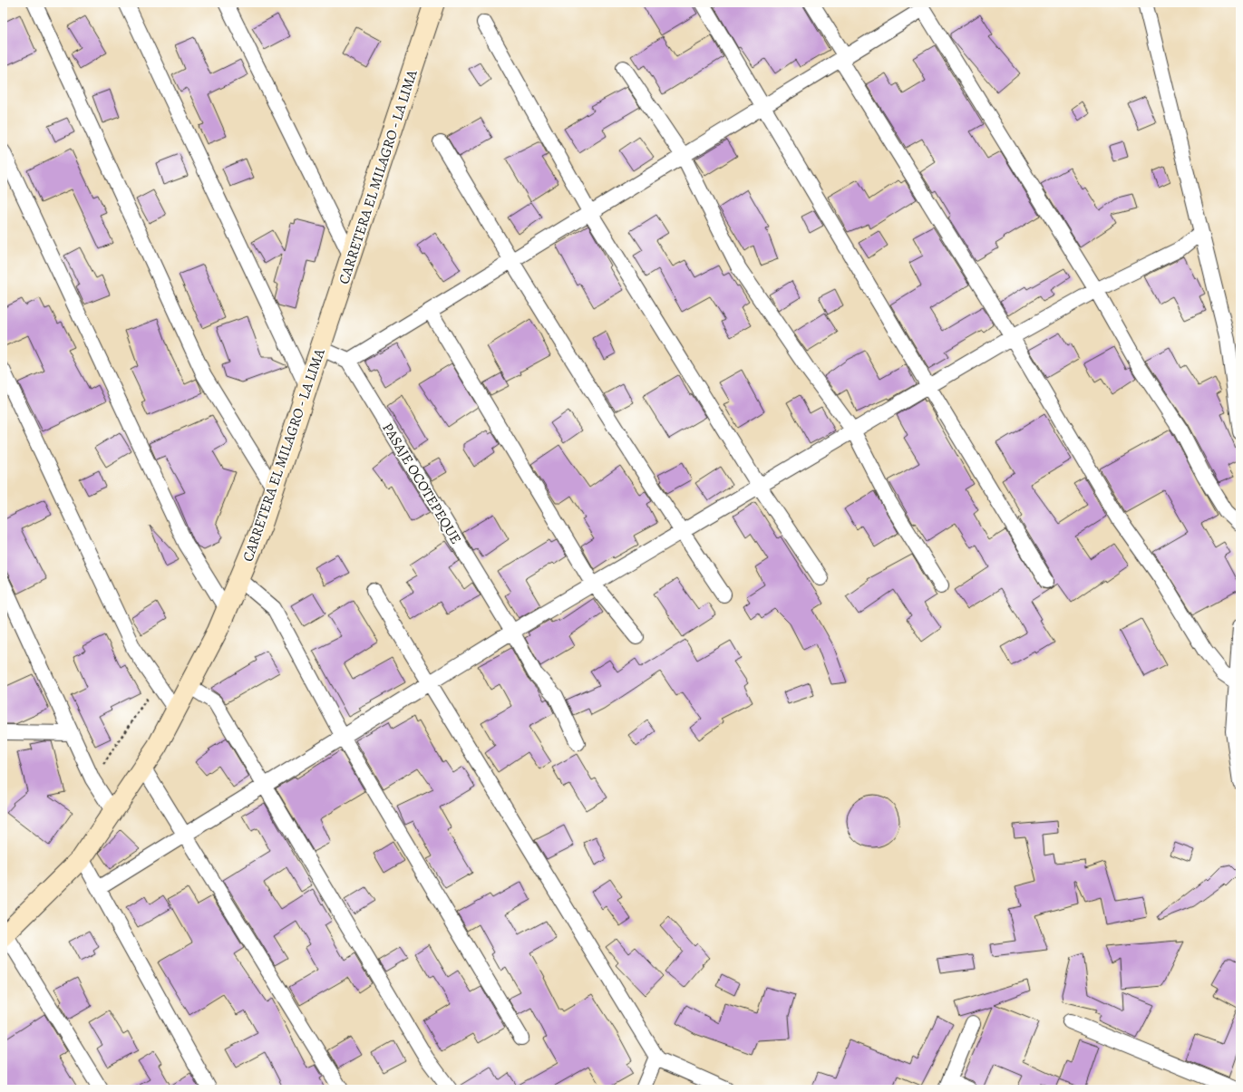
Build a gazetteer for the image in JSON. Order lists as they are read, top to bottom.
{
  "streets": {
    "main road": ["CARRETERA EL MILAGRO - LA LIMA"],
    "street": ["PASAJE OCOTEPEQUE"]
  }
}
